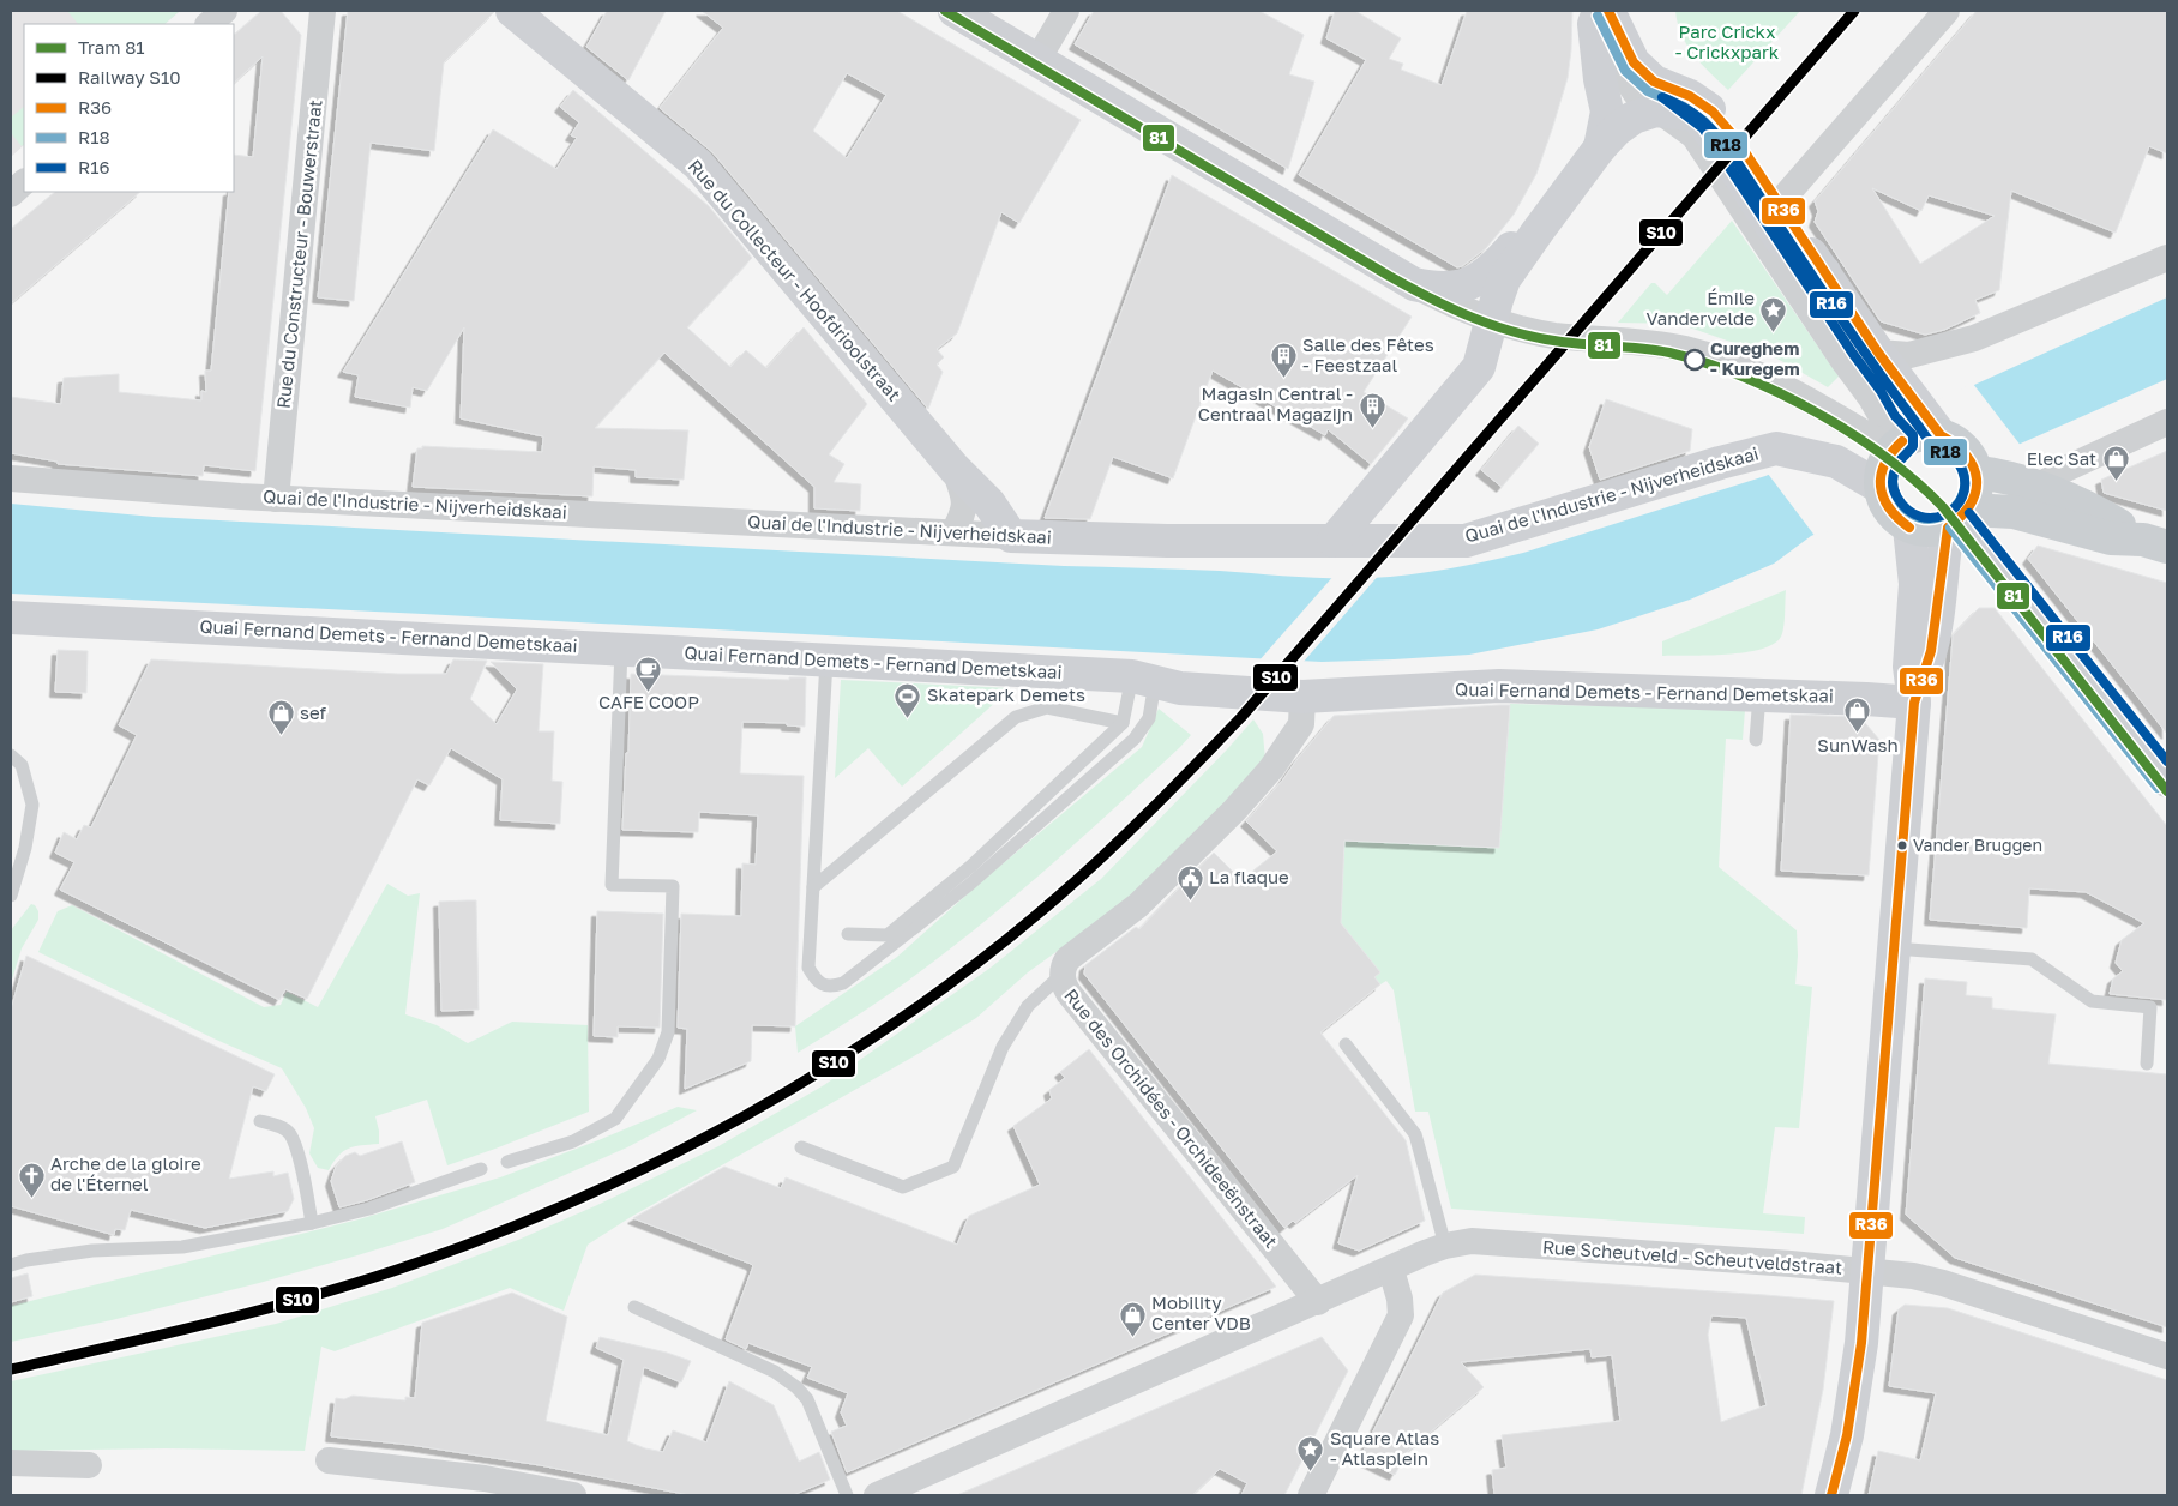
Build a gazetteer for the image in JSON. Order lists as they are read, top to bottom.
{
  "streets": {
    "street": [
      "Rue du Constructeur - Bouwerstraat",
      "Rue du Collecteur - Hoofdrioolstraat",
      "Quai de l'Industrie - Nijverheidskaai",
      "Quai Fernand Demets - Fernand Demetskaai",
      "Rue des Orchidées - Orchideeënstraat",
      "Rue Scheutveld - Scheutveldstraat"
    ]
  },
  "crossings": [
    ["Rue du Constructeur - Bouwerstraat", "Quai de l'Industrie - Nijverheidskaai"],
    ["Rue du Collecteur - Hoofdrioolstraat", "Quai de l'Industrie - Nijverheidskaai"],
    ["Quai Fernand Demets - Fernand Demetskaai", "Rue des Orchidées - Orchideeënstraat"],
    ["Rue des Orchidées - Orchideeënstraat", "Rue Scheutveld - Scheutveldstraat"]
  ],
  "parks": ["Parc Crickx - Crickxpark"],
  "places": {
    "place": ["Émile Vandervelde", "Square Atlas - Atlasplein"],
    "other": ["Cureghem - Kuregem", "Vander Bruggen"],
    "building": ["Salle des Fêtes - Feestzaal", "Magasin Central - Centraal Magazijn"],
    "shop": [
      "Elec Sat",
      "SunWash",
      "sef",
      "Mobility Center VDB"
    ],
    "cafe": ["CAFE COOP"],
    "sports": ["Skatepark Demets"],
    "public building": ["La flaque"],
    "church": ["Arche de la gloire de l'Éternel"]
  },
  "lines": [
    "tram line 81",
    "rail line S10",
    "transit line R36",
    "transit line R18",
    "transit line R16"
  ],
  "legend": [
    "Tram 81",
    "Railway S10",
    "R36",
    "R18",
    "R16"
  ]
}
